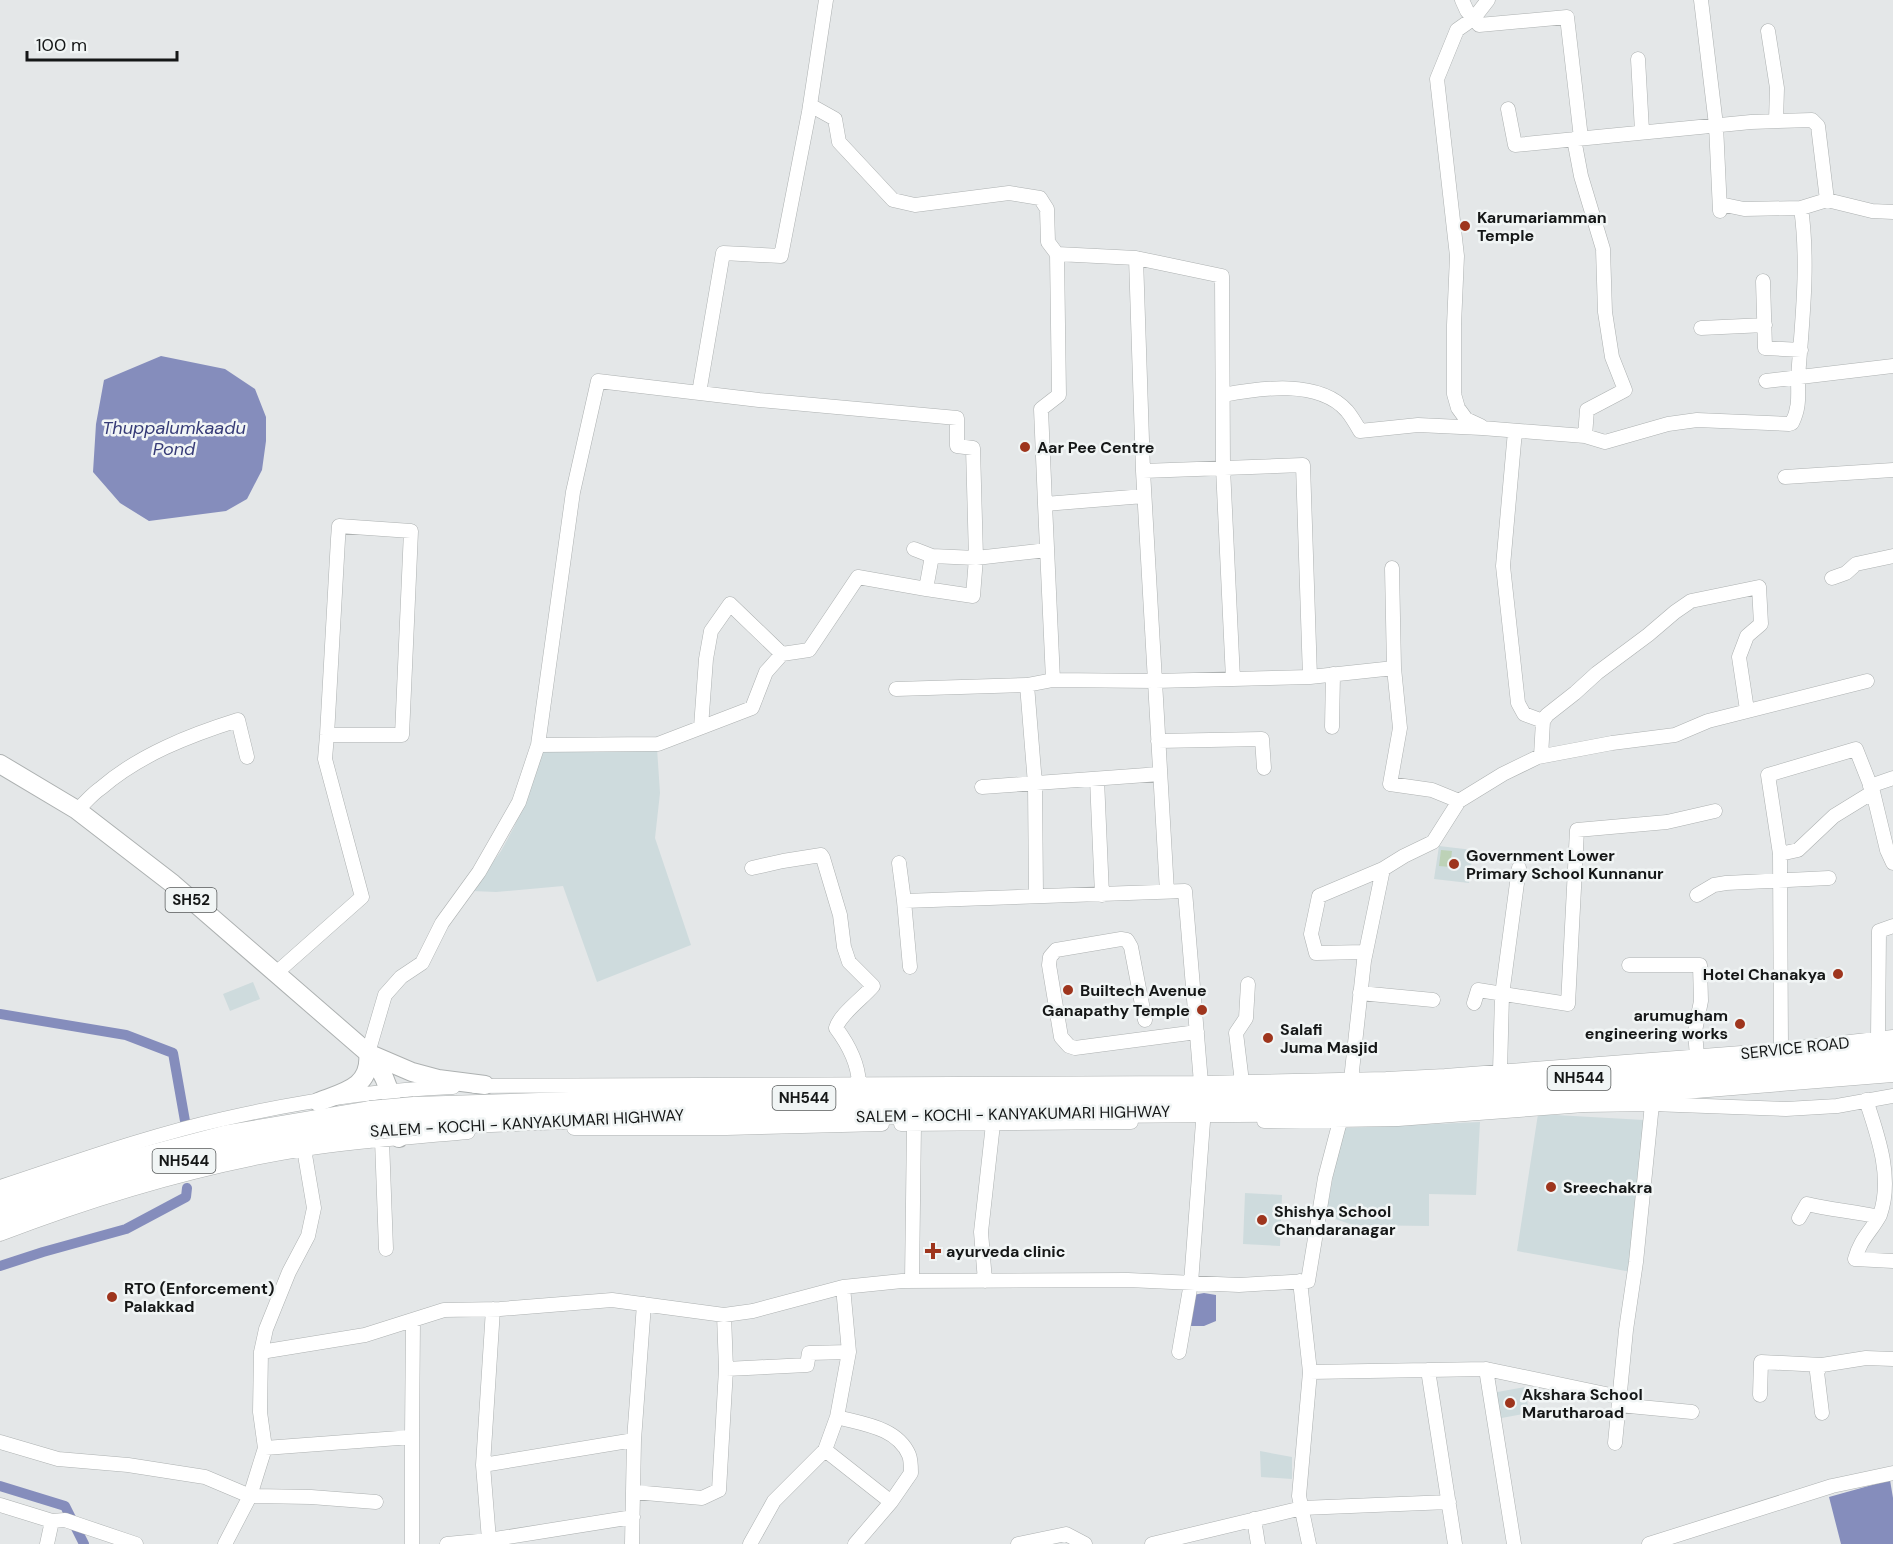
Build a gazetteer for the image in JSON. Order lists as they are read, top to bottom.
{
  "streets": {
    "highway": ["NH544", "SALEM - KOCHI - KANYAKUMARI HIGHWAY"],
    "main road": ["SH52"],
    "street": ["SERVICE ROAD"]
  },
  "water": ["Thuppalumkaadu Pond"],
  "places": {
    "other": [
      "Karumariamman Temple",
      "Aar Pee Centre",
      "Government Lower Primary School Kunnanur",
      "Hotel Chanakya",
      "Builtech Avenue",
      "Ganapathy Temple",
      "arumugham engineering works",
      "Salafi Juma Masjid",
      "Sreechakra",
      "Shishya School Chandaranagar",
      "RTO (Enforcement) Palakkad",
      "Akshara School Marutharoad"
    ],
    "health": ["ayurveda clinic"]
  },
  "scale_bar": "100 m"
}
